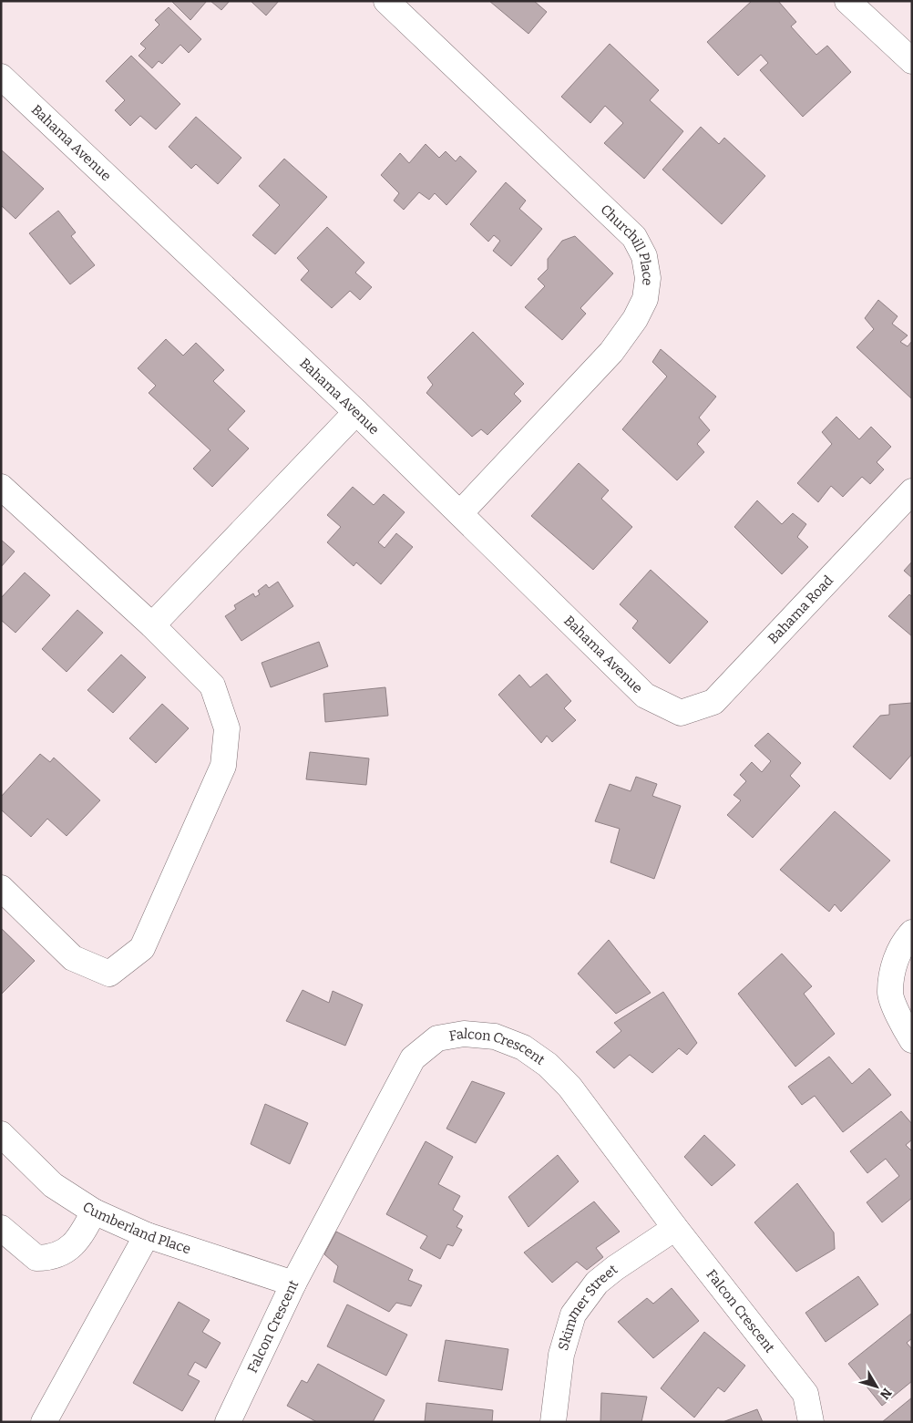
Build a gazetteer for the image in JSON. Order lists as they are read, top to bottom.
{
  "streets": {
    "street": [
      "Bahama Avenue",
      "Churchill Place",
      "Bahama Road",
      "Falcon Crescent",
      "Cumberland Place",
      "Skimmer Street"
    ]
  },
  "crossings": [
    ["Bahama Avenue", "Churchill Place"],
    ["Bahama Avenue", "Bahama Road"],
    ["Falcon Crescent", "Cumberland Place"],
    ["Falcon Crescent", "Skimmer Street"]
  ],
  "north": "bottom right"
}
